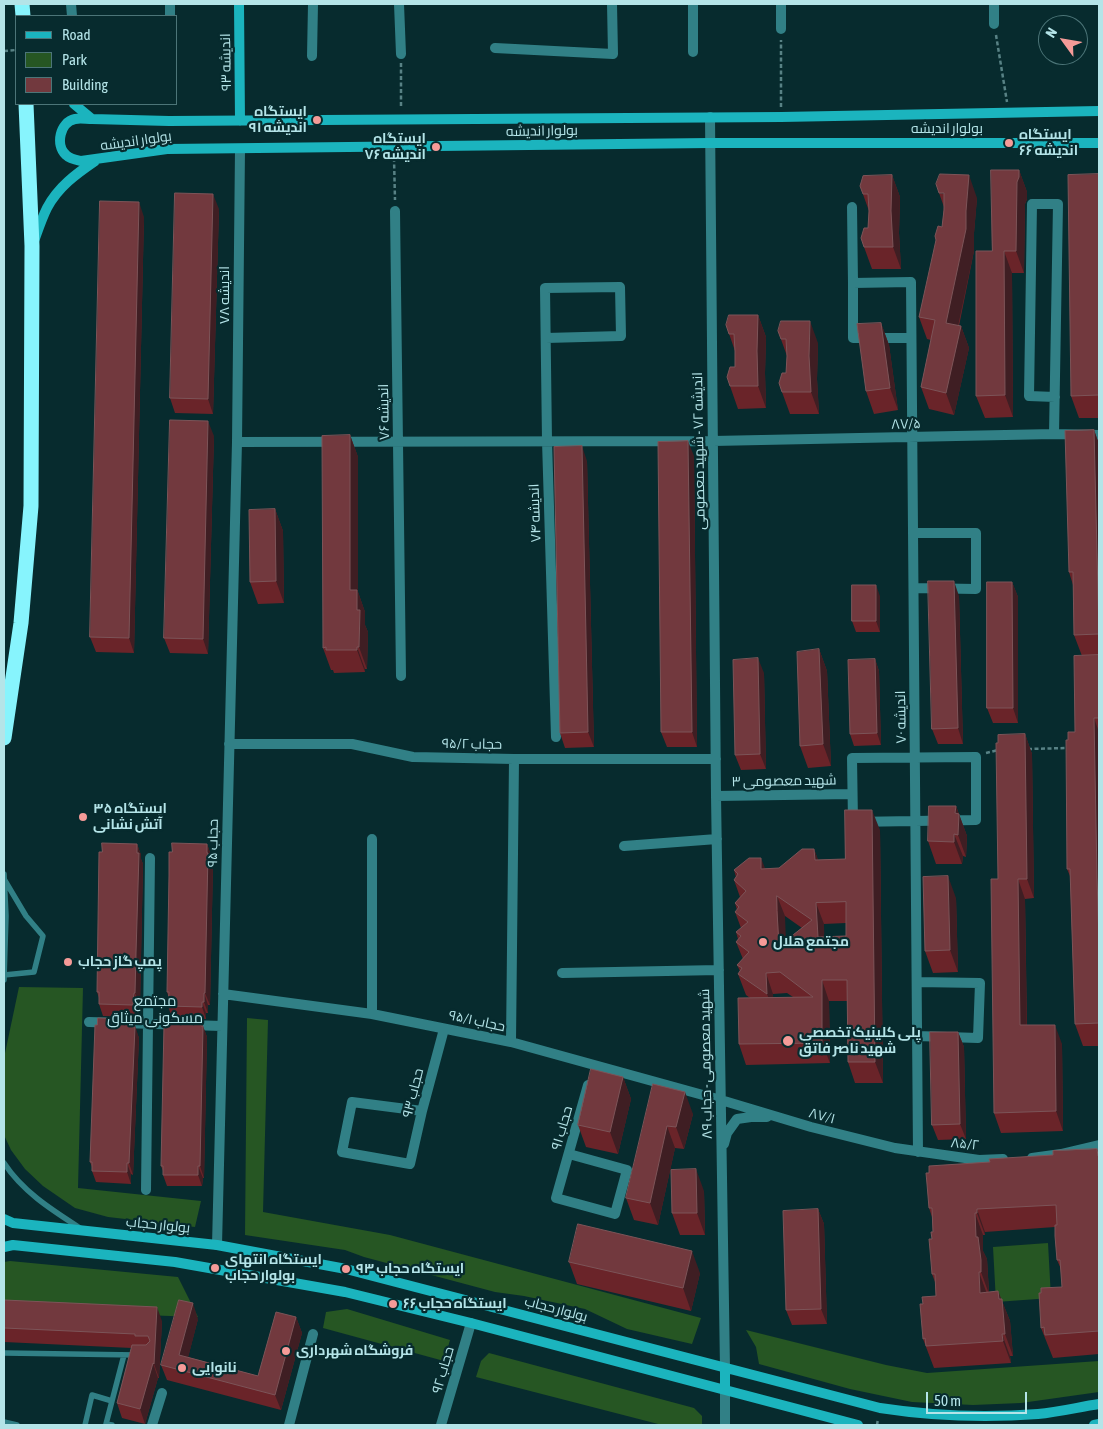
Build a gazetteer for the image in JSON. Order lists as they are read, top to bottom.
{
  "streets": {
    "main road": ["اندیشه ۹۳", "بولوار اندیشه", "بولوار حجاب"],
    "street": [
      "اندیشه ۷۸",
      "اندیشه ۷۶",
      "۸۷/۵",
      "اندیشه ۷۲ - شهید معصومی",
      "اندیشه ۷۴",
      "اندیشه ۷۰",
      "حجاب ۹۵/۲",
      "شهید معصومی ۳",
      "حجاب ۹۵",
      "حجاب ۹۵/۱",
      "شهید معصومی - حجاب ۸۹",
      "حجاب ۹۳",
      "۸۷/۱",
      "حجاب ۹۱",
      "۸۵/۲",
      "حجاب ۹۲"
    ]
  },
  "crossings": [
    ["اندیشه ۹۳", "بولوار اندیشه"],
    ["بولوار اندیشه", "اندیشه ۷۸"],
    ["بولوار اندیشه", "اندیشه ۷۲ - شهید معصومی"],
    ["اندیشه ۷۸", "۸۷/۵"],
    ["اندیشه ۷۸", "حجاب ۹۵"],
    ["اندیشه ۷۶", "۸۷/۵"],
    ["۸۷/۵", "اندیشه ۷۲ - شهید معصومی"],
    ["۸۷/۵", "اندیشه ۷۴"],
    ["۸۷/۵", "اندیشه ۷۰"],
    ["۸۷/۵", "حجاب ۹۵"],
    ["اندیشه ۷۲ - شهید معصومی", "حجاب ۹۵/۲"],
    ["اندیشه ۷۲ - شهید معصومی", "شهید معصومی - حجاب ۸۹"],
    ["اندیشه ۷۰", "۸۷/۱"],
    ["اندیشه ۷۰", "۸۵/۲"],
    ["حجاب ۹۵/۲", "حجاب ۹۵"],
    ["حجاب ۹۵/۲", "شهید معصومی - حجاب ۸۹"],
    ["شهید معصومی ۳", "شهید معصومی - حجاب ۸۹"],
    ["حجاب ۹۵", "حجاب ۹۵/۱"],
    ["حجاب ۹۵", "بولوار حجاب"],
    ["حجاب ۹۵/۱", "شهید معصومی - حجاب ۸۹"],
    ["حجاب ۹۵/۱", "حجاب ۹۳"],
    ["حجاب ۹۵/۱", "۸۷/۱"],
    ["حجاب ۹۵/۱", "حجاب ۹۱"],
    ["شهید معصومی - حجاب ۸۹", "۸۷/۱"],
    ["شهید معصومی - حجاب ۸۹", "بولوار حجاب"],
    ["۸۷/۱", "۸۵/۲"]
  ],
  "districts": ["مجتمع مسکونی میثاق"],
  "places": [
    "ایستگاه اندیشه ۹۱",
    "ایستگاه اندیشه ۶۶",
    "ایستگاه اندیشه ۷۶",
    "ایستگاه ۳۵ آتش نشانی",
    "مجتمع هلال",
    "پمپ گاز حجاب",
    "پلی کلینیک تخصصی شهید ناصر فاتق",
    "ایستگاه انتهای بولوار حجاب",
    "ایستگاه حجاب ۹۳",
    "ایستگاه حجاب ۶۶",
    "فروشگاه شهرداری",
    "نانوایی"
  ],
  "legend": ["Road", "Park", "Building"],
  "scale_bar": "50 m",
  "north": "top left"
}
